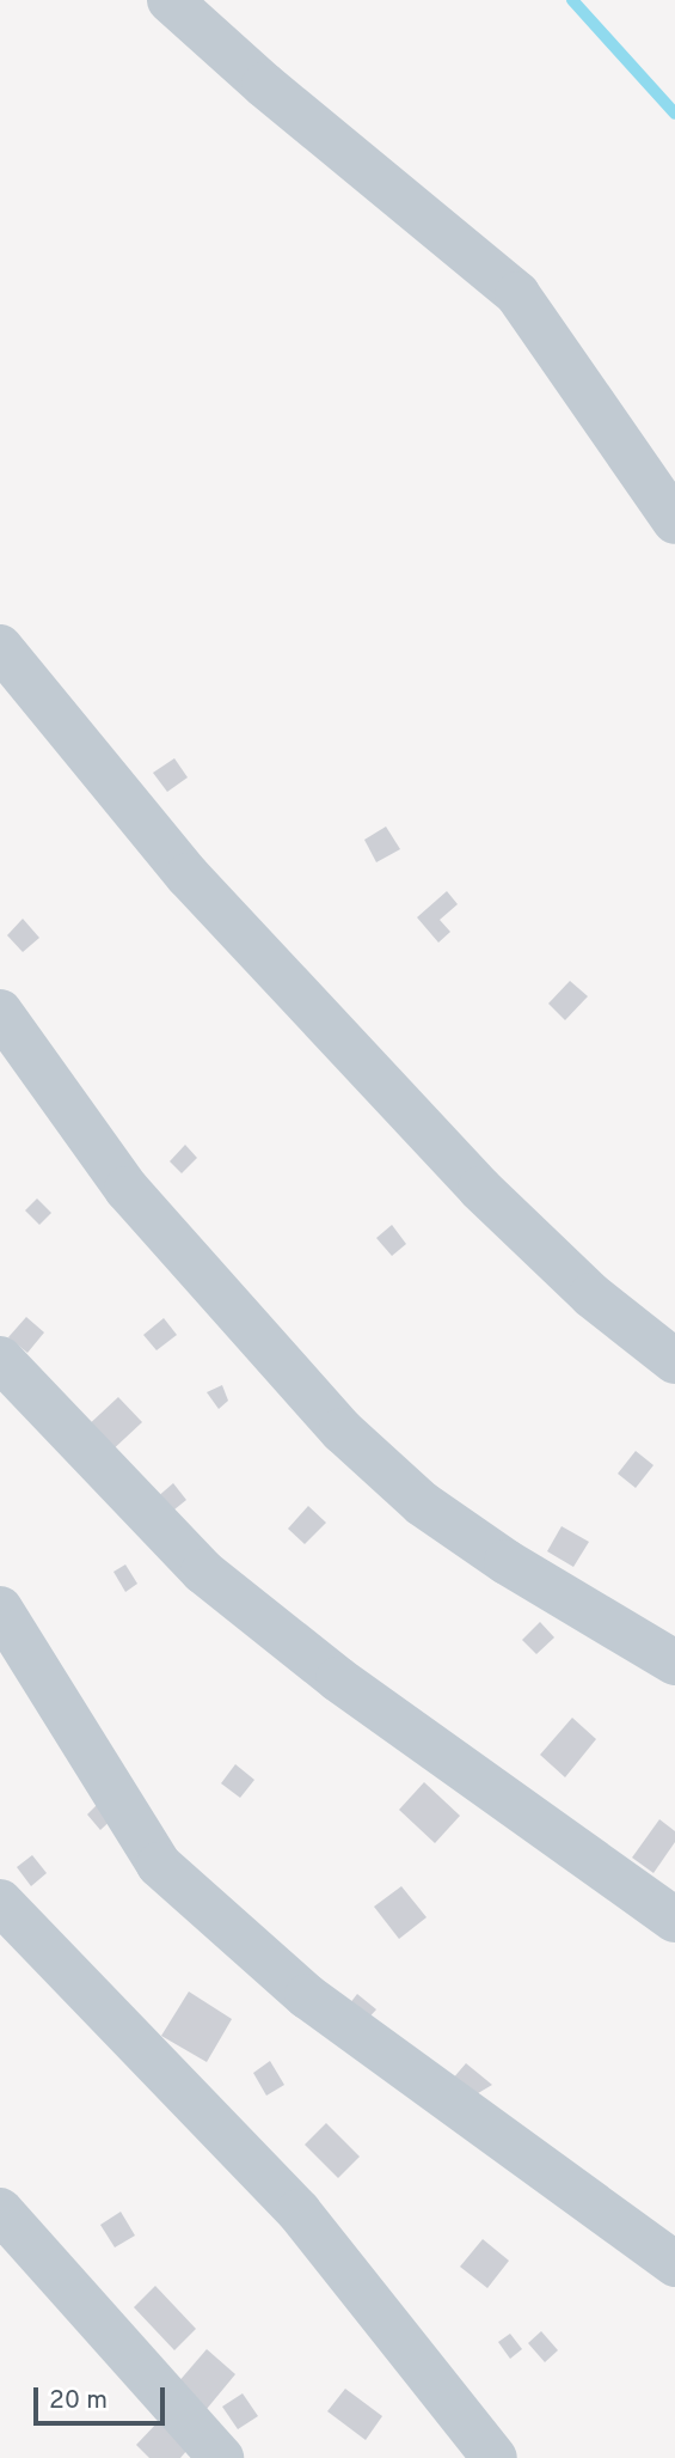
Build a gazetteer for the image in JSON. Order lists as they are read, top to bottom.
{
  "scale_bar": "20 m"
}
